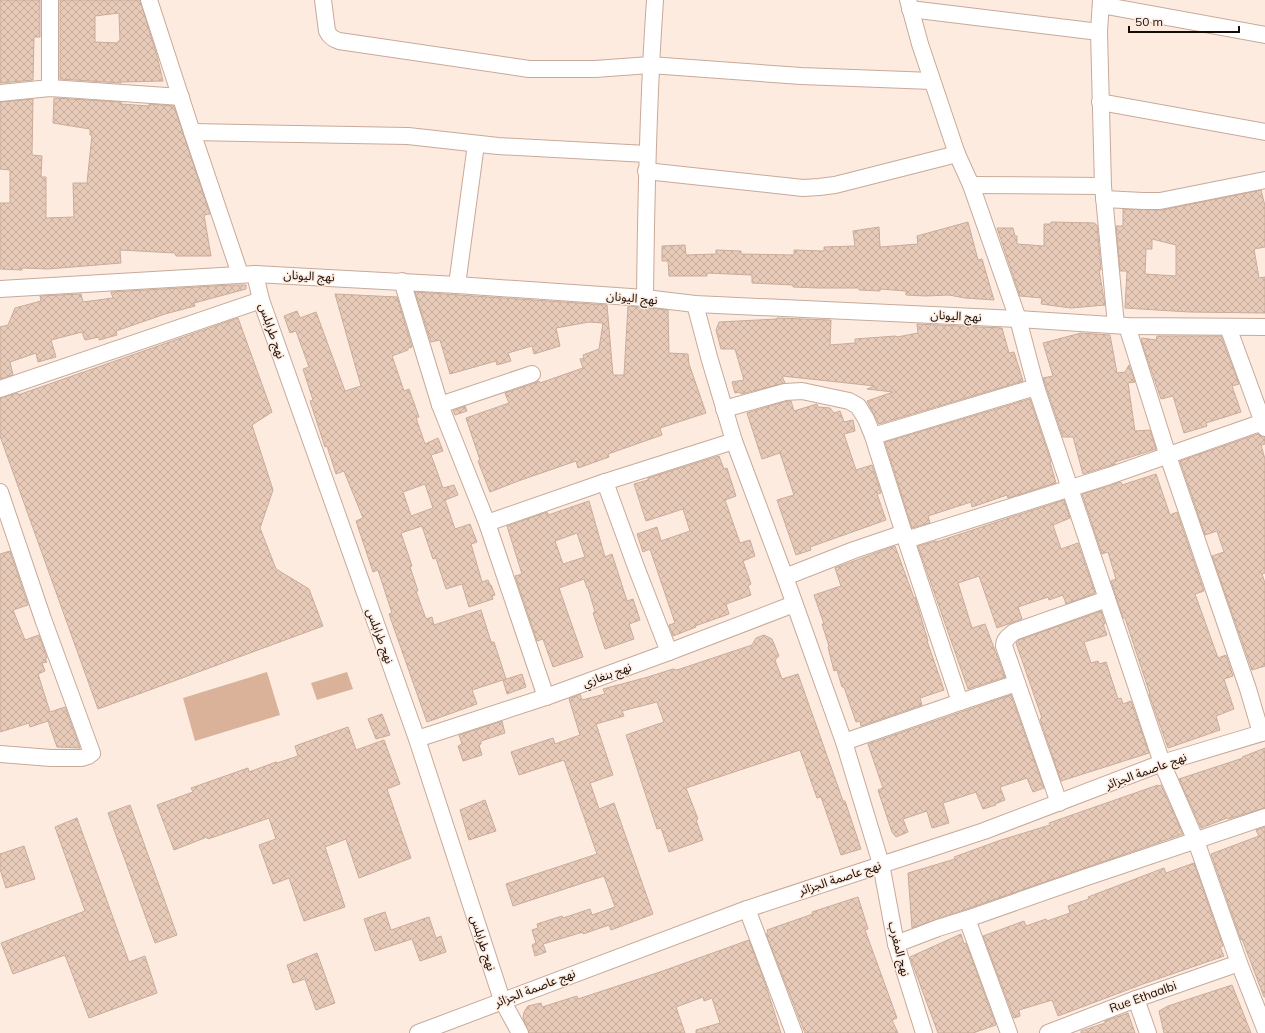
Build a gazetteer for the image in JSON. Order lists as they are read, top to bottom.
{
  "streets": {
    "street": [
      "نهج اليونان",
      "نهج طرابلس",
      "نهج بنغازي",
      "نهج عاصمة الجزائر",
      "نهج المغرب",
      "Rue Ethaalbi"
    ]
  },
  "crossings": [
    ["نهج اليونان", "نهج طرابلس"],
    ["نهج اليونان", "نهج المغرب"],
    ["نهج طرابلس", "نهج بنغازي"],
    ["نهج طرابلس", "نهج عاصمة الجزائر"],
    ["نهج بنغازي", "نهج المغرب"],
    ["نهج عاصمة الجزائر", "نهج المغرب"]
  ],
  "scale_bar": "50 m"
}
